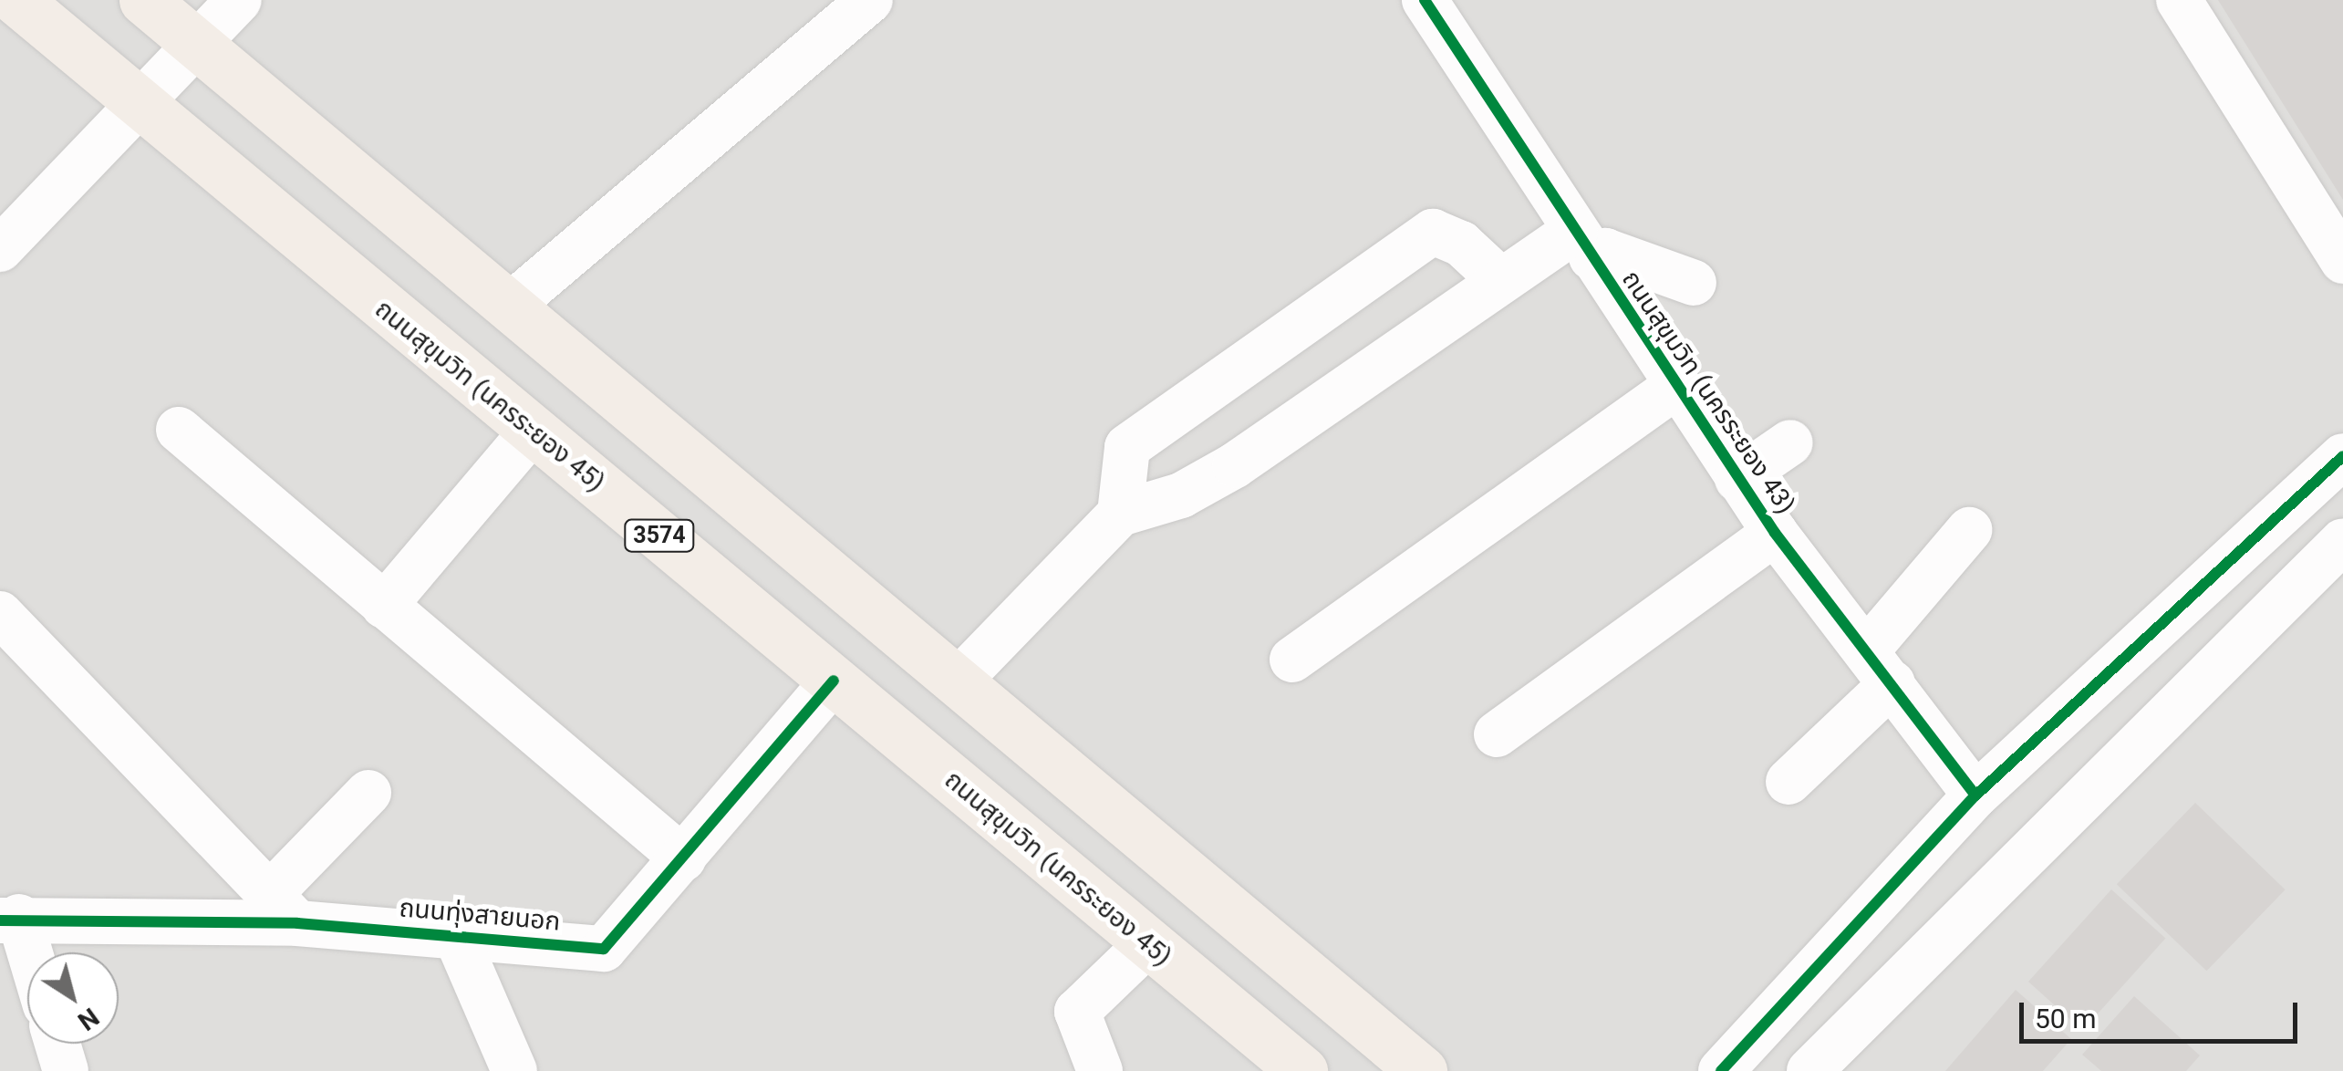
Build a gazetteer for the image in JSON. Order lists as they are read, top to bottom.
{
  "streets": {
    "main road": ["ถนนสุขุมวิท (นครระยอง 45)", "3574"],
    "street": ["ถนนสุขุมวิท (นครระยอง 43)", "ถนนทุ่งสายนอก"]
  },
  "crossings": [
    ["ถนนสุขุมวิท (นครระยอง 45)", "ถนนทุ่งสายนอก"]
  ],
  "scale_bar": "50 m",
  "north": "bottom right"
}
